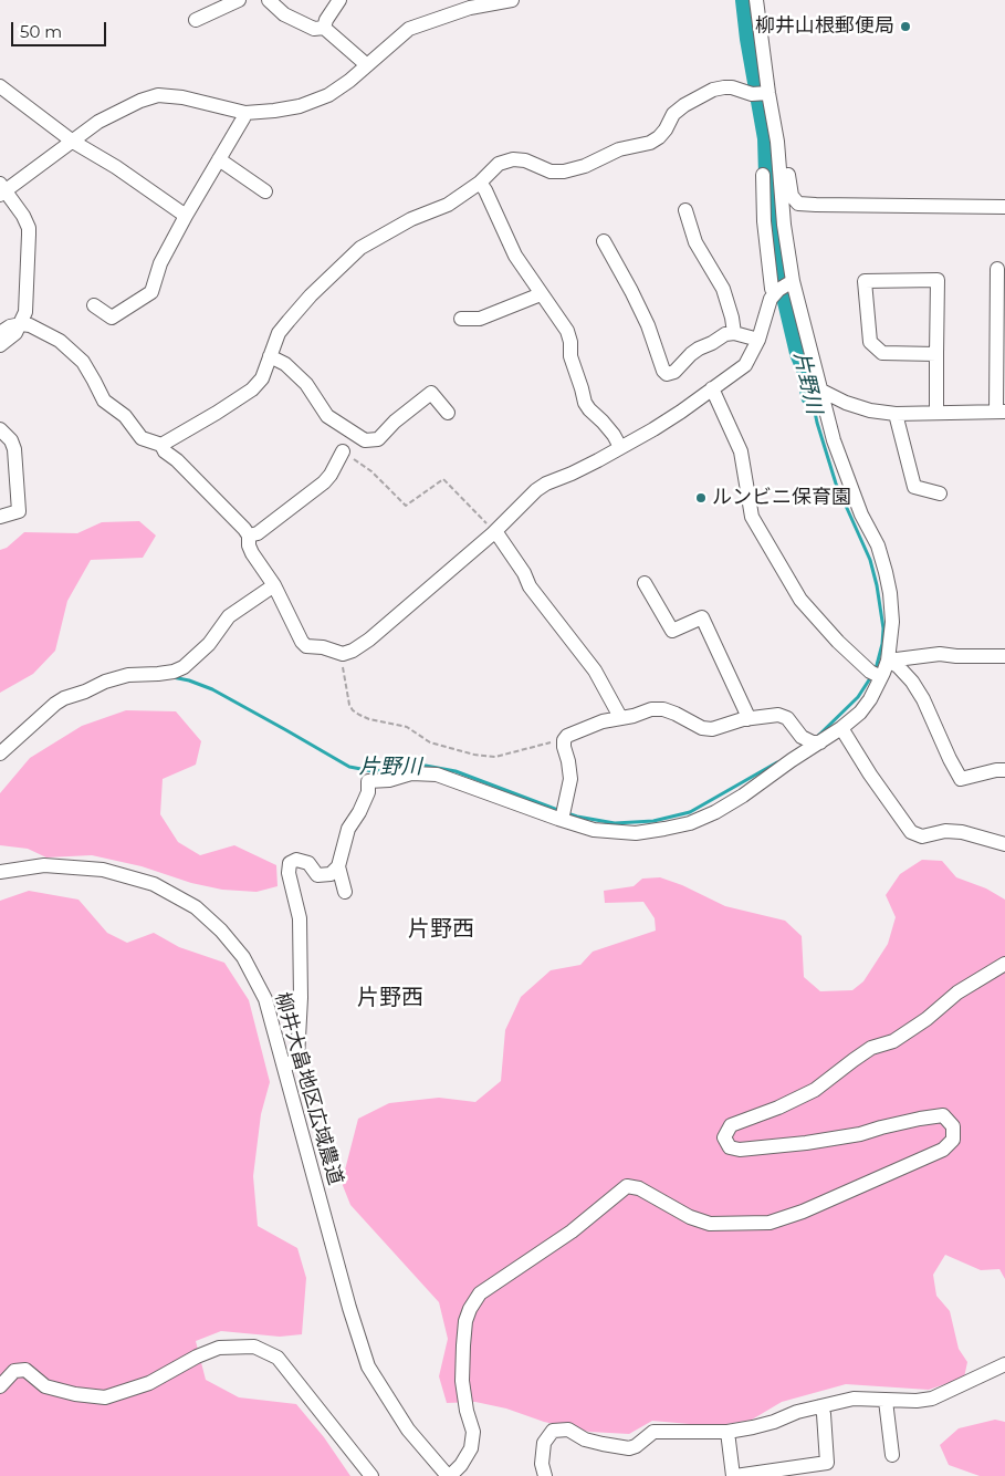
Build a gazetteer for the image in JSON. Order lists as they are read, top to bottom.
{
  "streets": {
    "street": ["柳井大畠地区広域農道"]
  },
  "districts": ["片野西", "片野西"],
  "water": ["片野川"],
  "places": ["柳井山根郵便局", "ルンビニ保育園"],
  "scale_bar": "50 m"
}
